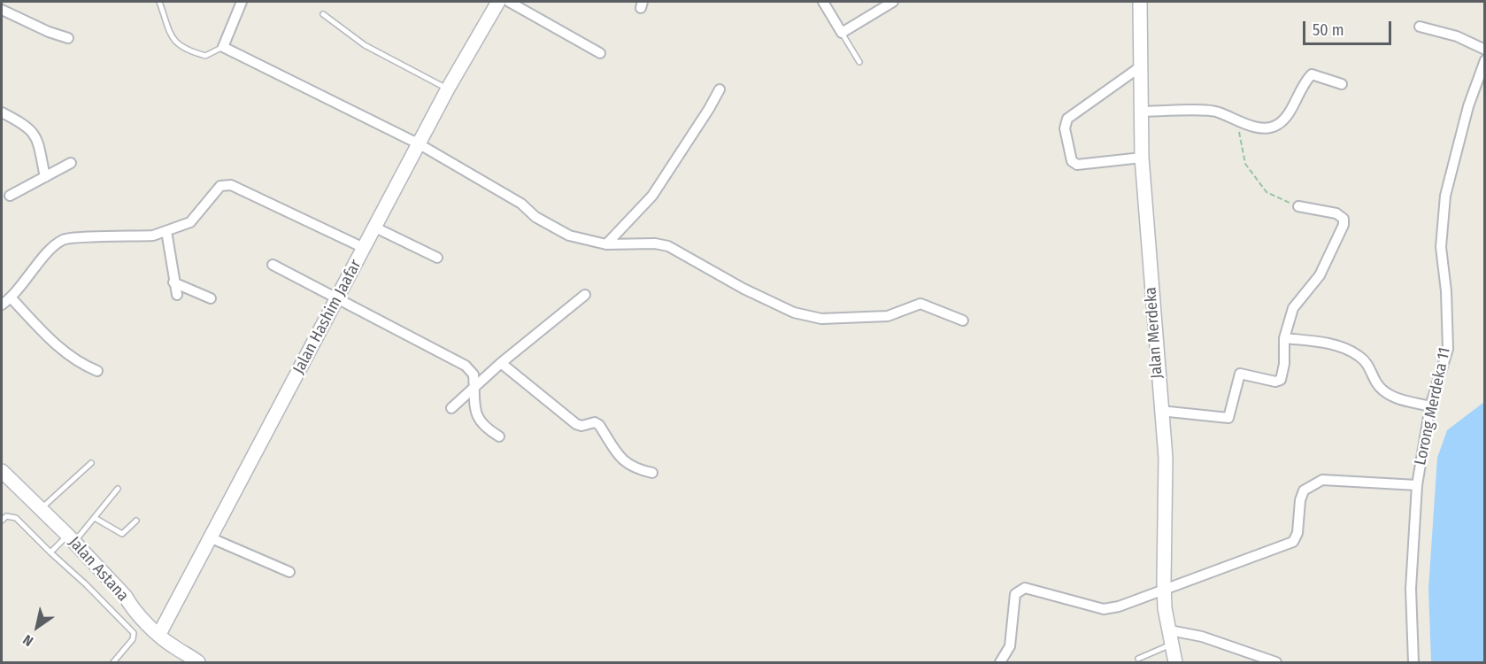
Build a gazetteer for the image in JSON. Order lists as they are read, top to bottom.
{
  "streets": {
    "street": [
      "Jalan Hashim Jaafar",
      "Jalan Merdeka",
      "Lorong Merdeka 11",
      "Jalan Astana"
    ]
  },
  "crossings": [
    ["Jalan Hashim Jaafar", "Jalan Astana"]
  ],
  "scale_bar": "50 m",
  "north": "bottom left"
}
